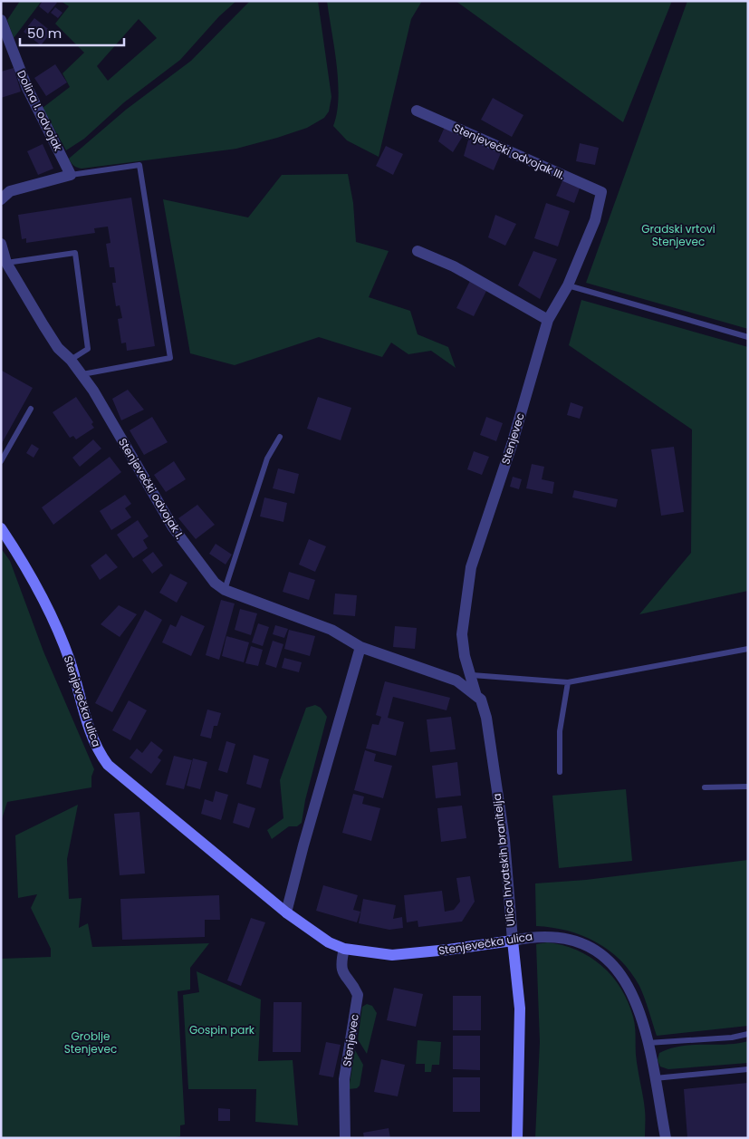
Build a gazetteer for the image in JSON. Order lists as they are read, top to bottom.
{
  "streets": {
    "street": [
      "Dolina I. odvojak",
      "Stenjevečki odvojak III.",
      "Stenjevec",
      "Stenjevečki odvojak I.",
      "Stenjevečka ulica",
      "Ulica hrvatskih branitelja"
    ]
  },
  "crossings": [
    ["Stenjevečki odvojak III.", "Stenjevec"],
    ["Stenjevec", "Stenjevečki odvojak I."],
    ["Stenjevec", "Stenjevečka ulica"],
    ["Stenjevec", "Ulica hrvatskih branitelja"],
    ["Stenjevečki odvojak I.", "Ulica hrvatskih branitelja"],
    ["Stenjevečka ulica", "Ulica hrvatskih branitelja"]
  ],
  "parks": ["Gradski vrtovi Stenjevec", "Gospin park", "Groblje Stenjevec"],
  "scale_bar": "50 m"
}
